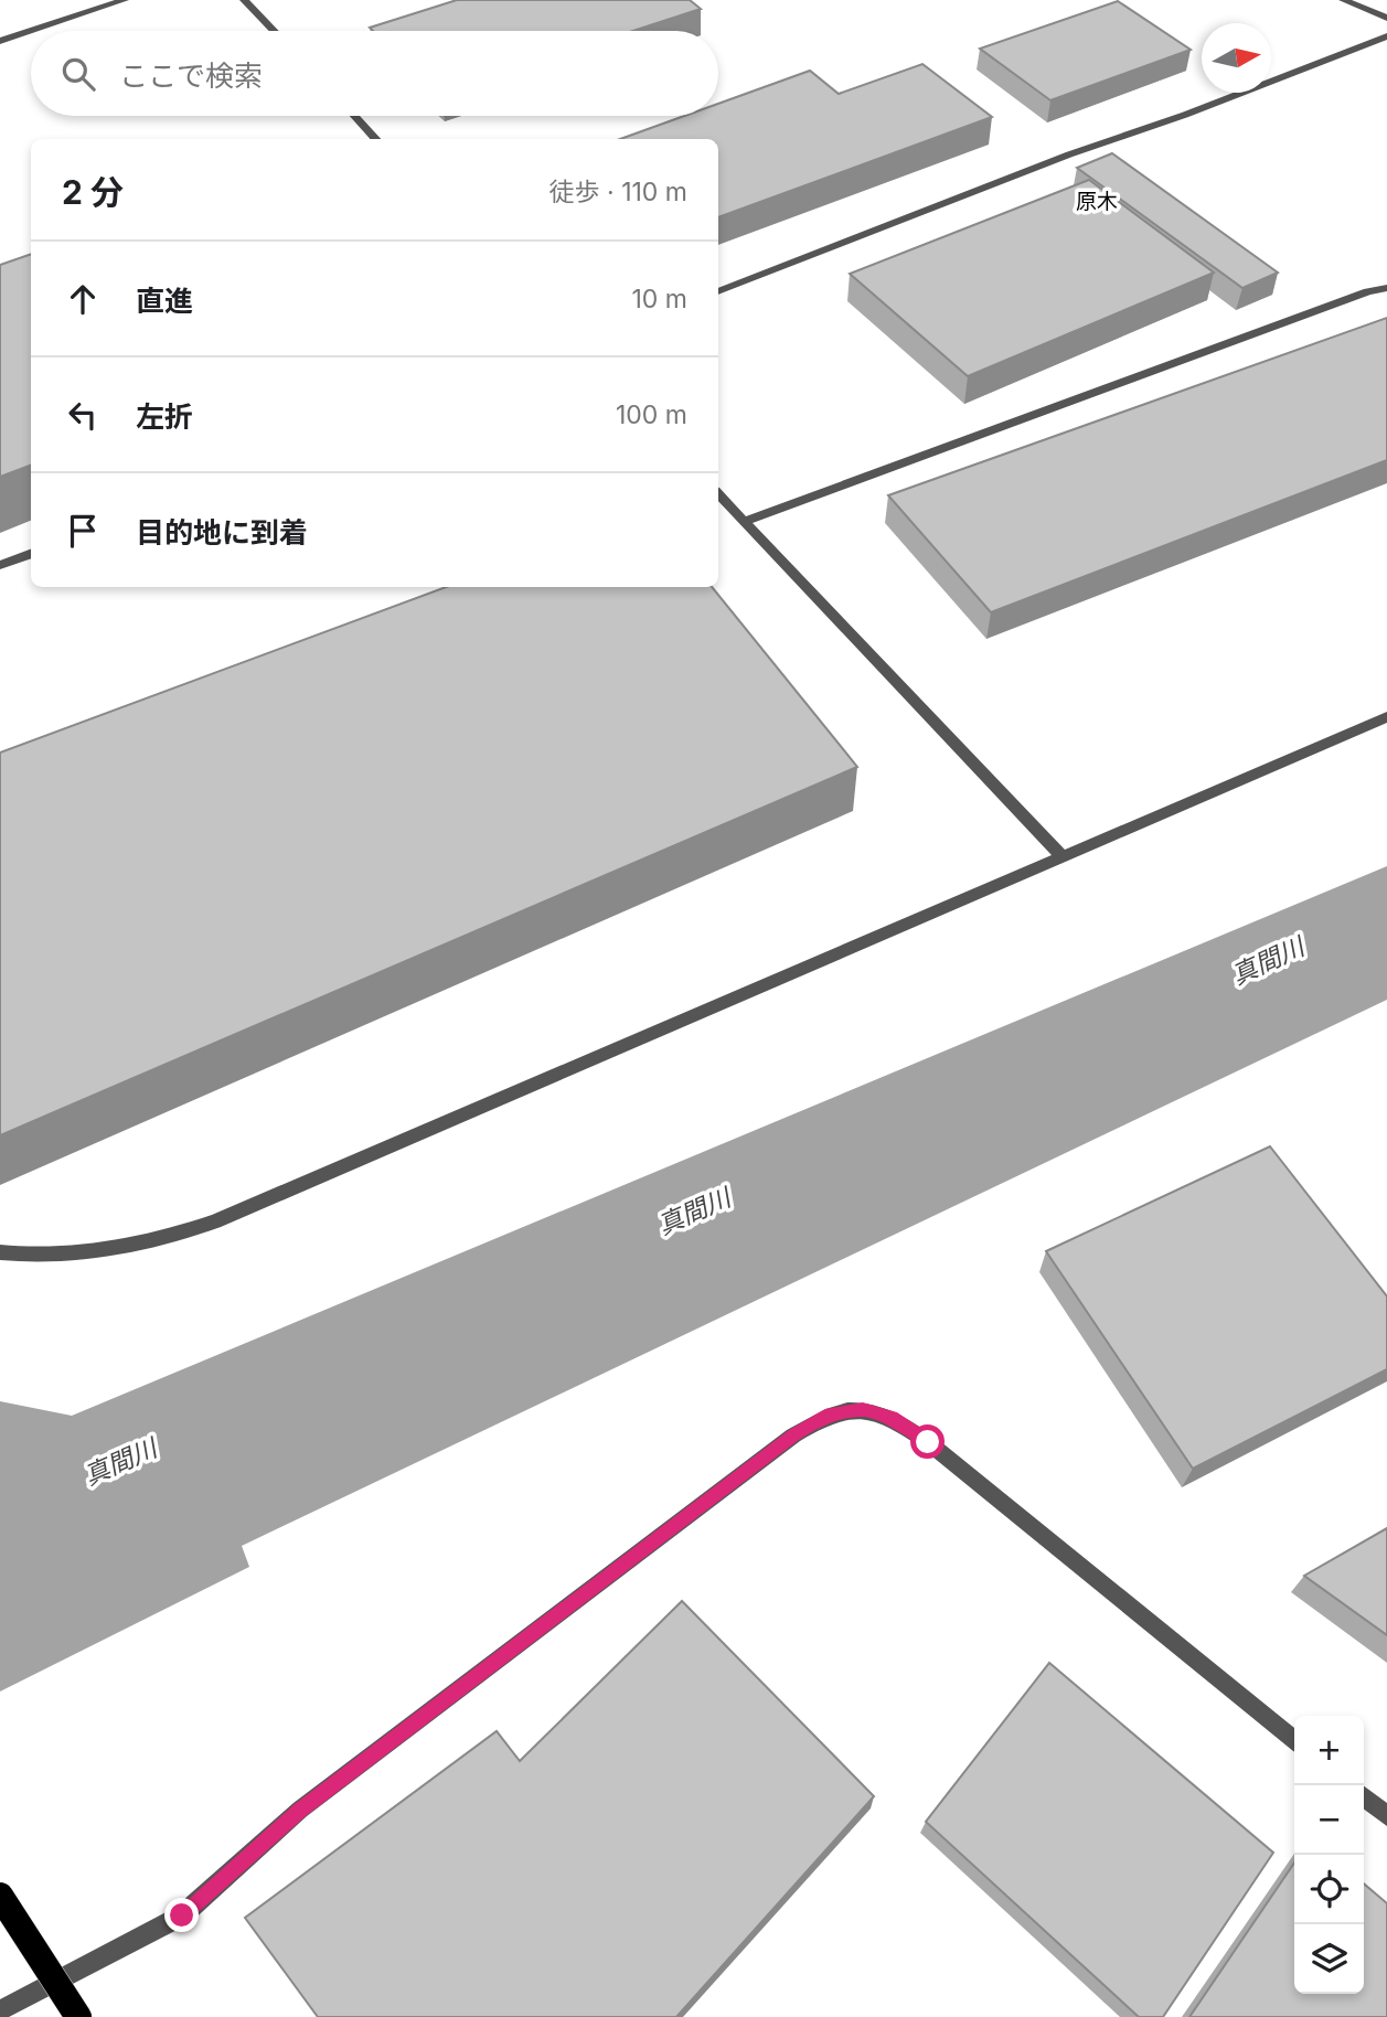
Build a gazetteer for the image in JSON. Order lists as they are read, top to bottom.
{
  "districts": ["原木"],
  "water": ["真間川"],
  "north": "right",
  "page": {
    "search": "ここで検索",
    "heading": ["2 分", "徒歩 · 110 m"],
    "list": [
      ["直進", "10 m"],
      ["左折", "100 m"],
      "目的地に到着"
    ],
    "map_buttons": ["+", "−"]
  }
}
